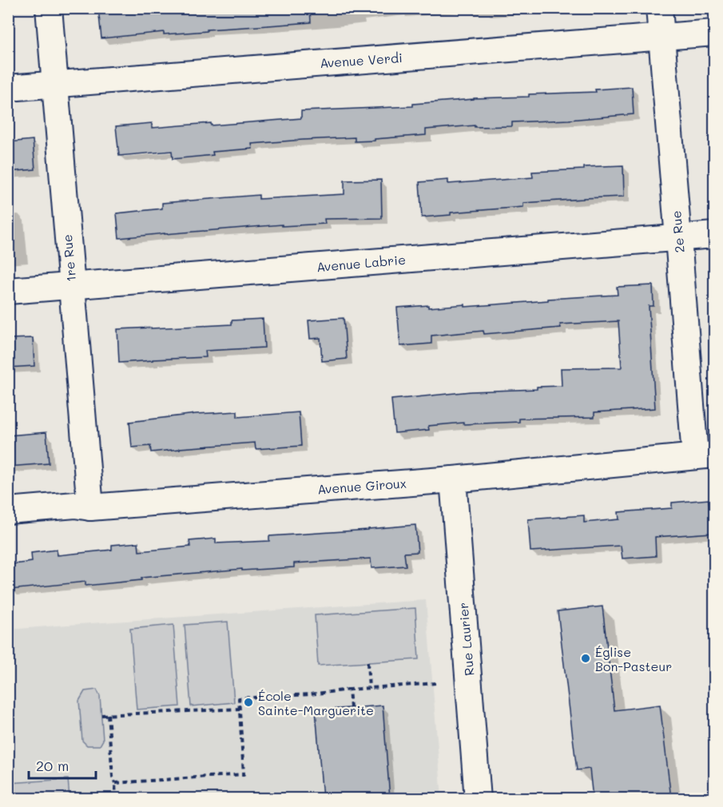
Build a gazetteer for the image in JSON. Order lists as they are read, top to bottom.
{
  "streets": {
    "street": [
      "Avenue Verdi",
      "2e Rue",
      "1re Rue",
      "Avenue Labrie",
      "Avenue Giroux",
      "Rue Laurier"
    ]
  },
  "crossings": [
    ["Avenue Verdi", "2e Rue"],
    ["Avenue Verdi", "1re Rue"],
    ["2e Rue", "Avenue Labrie"],
    ["2e Rue", "Avenue Giroux"],
    ["1re Rue", "Avenue Labrie"],
    ["1re Rue", "Avenue Giroux"],
    ["Avenue Giroux", "Rue Laurier"]
  ],
  "places": ["Église Bon-Pasteur", "École Sainte-Marguerite"],
  "scale_bar": "20 m"
}
